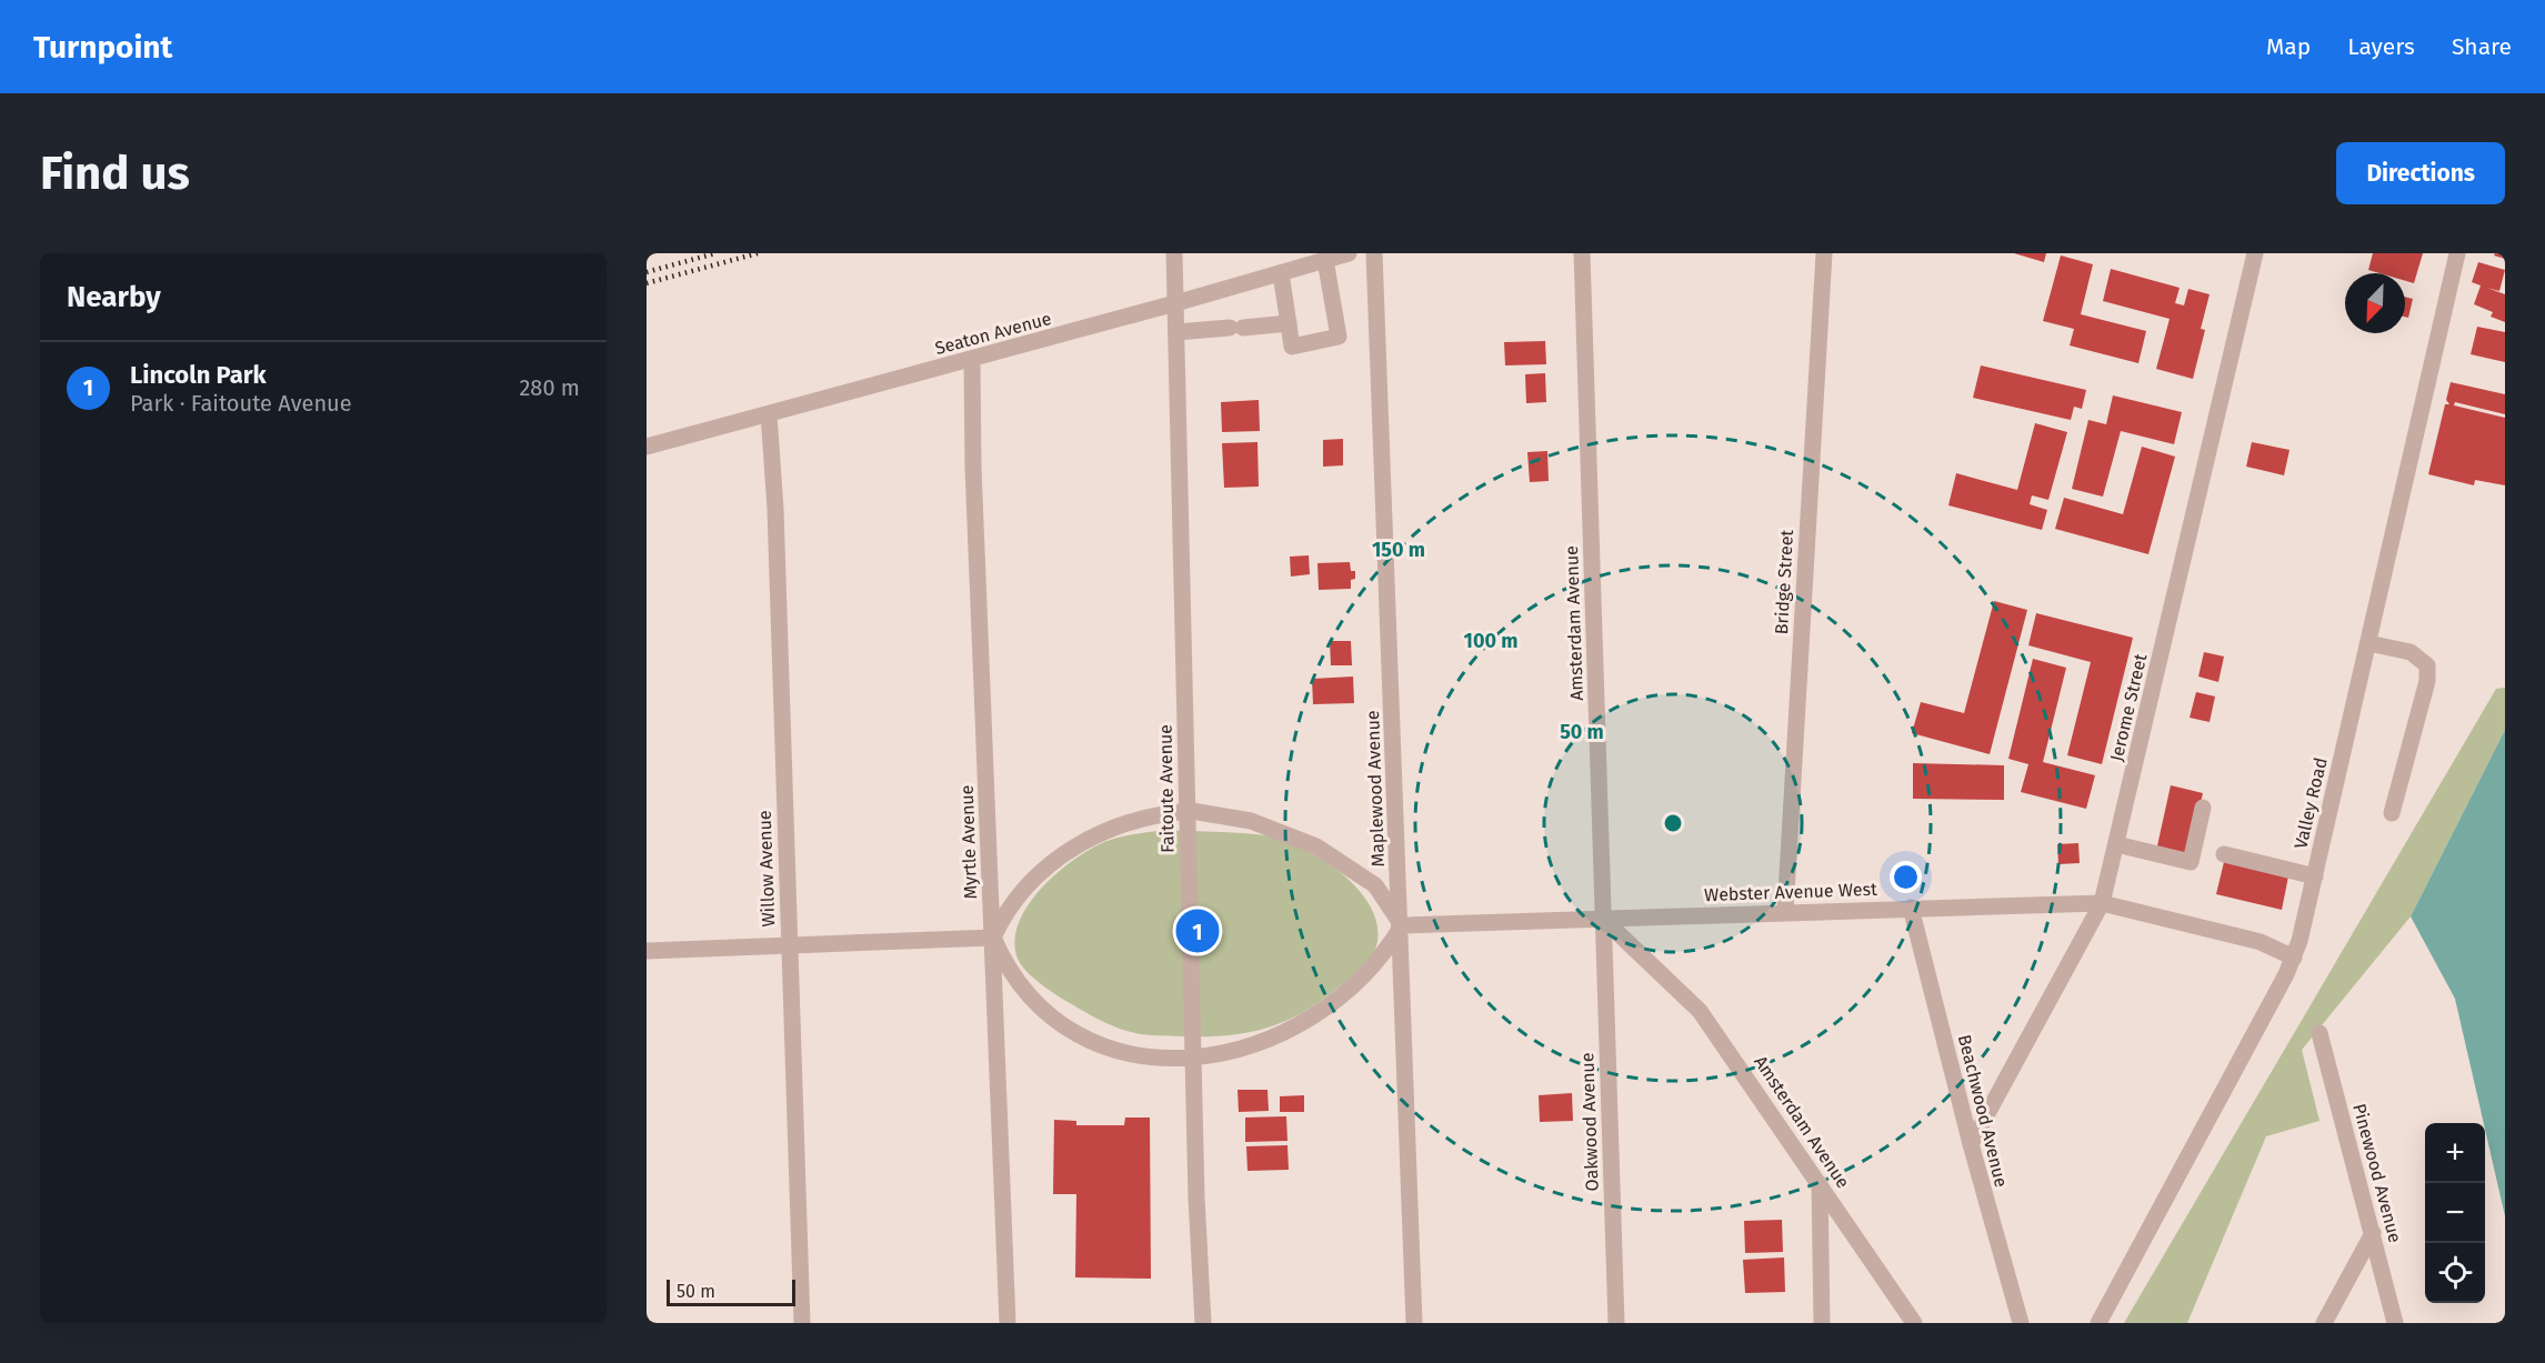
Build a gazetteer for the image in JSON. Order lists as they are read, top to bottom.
{
  "streets": {
    "street": [
      "Seaton Avenue",
      "Bridge Street",
      "Amsterdam Avenue",
      "Jerome Street",
      "Faitoute Avenue",
      "Maplewood Avenue",
      "Valley Road",
      "Myrtle Avenue",
      "Willow Avenue",
      "Webster Avenue West",
      "Beachwood Avenue",
      "Oakwood Avenue",
      "Pinewood Avenue"
    ]
  },
  "crossings": [
    ["Seaton Avenue", "Faitoute Avenue"],
    ["Seaton Avenue", "Myrtle Avenue"],
    ["Seaton Avenue", "Willow Avenue"],
    ["Bridge Street", "Webster Avenue West"],
    ["Amsterdam Avenue", "Webster Avenue West"],
    ["Amsterdam Avenue", "Oakwood Avenue"],
    ["Jerome Street", "Webster Avenue West"],
    ["Jerome Street", "Beachwood Avenue"],
    ["Maplewood Avenue", "Webster Avenue West"],
    ["Valley Road", "Webster Avenue West"],
    ["Webster Avenue West", "Beachwood Avenue"],
    ["Webster Avenue West", "Oakwood Avenue"]
  ],
  "scale_bar": "50 m",
  "north": "bottom left",
  "page": {
    "header": "Turnpoint",
    "nav": ["Map", "Layers", "Share"],
    "buttons": "Directions",
    "title": "Find us",
    "heading": "Nearby",
    "list": [
      {
        "mark": "1",
        "name": "Lincoln Park",
        "note": "Park · Faitoute Avenue",
        "value": "280 m"
      }
    ],
    "pins": "1",
    "map_buttons": ["+", "−"],
    "scale": "50 m"
  },
  "rings": ["150 m", "100 m", "50 m"]
}
